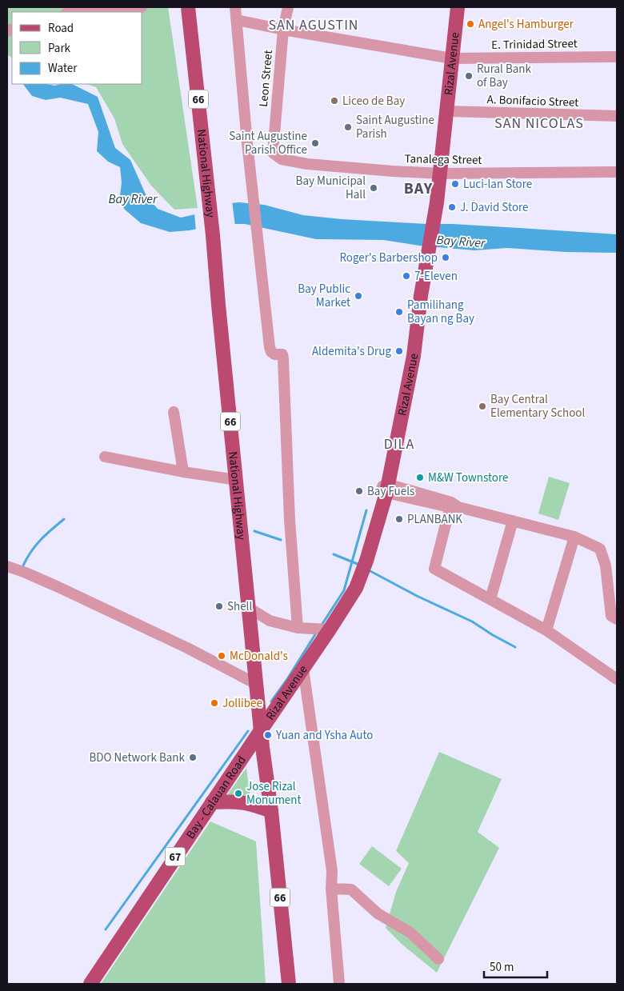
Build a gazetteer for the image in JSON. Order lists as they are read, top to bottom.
{
  "streets": {
    "main road": [
      "Rizal Avenue",
      "66",
      "National Highway",
      "Bay - Calauan Road",
      "67"
    ],
    "street": [
      "E. Trinidad Street",
      "Leon Street",
      "A. Bonifacio Street",
      "Tanalega Street"
    ]
  },
  "crossings": [
    ["E. Trinidad Street", "Rizal Avenue"],
    ["E. Trinidad Street", "Leon Street"],
    ["Rizal Avenue", "A. Bonifacio Street"],
    ["Rizal Avenue", "Tanalega Street"],
    ["Rizal Avenue", "National Highway"],
    ["Rizal Avenue", "Bay - Calauan Road"],
    ["Leon Street", "Tanalega Street"],
    ["National Highway", "Bay - Calauan Road"]
  ],
  "districts": [
    "SAN AGUSTIN",
    "SAN NICOLAS",
    "BAY",
    "DILA"
  ],
  "water": ["Bay River"],
  "places": [
    "Angel's Hamburger",
    "Rural Bank of Bay",
    "Liceo de Bay",
    "Saint Augustine Parish",
    "Saint Augustine Parish Office",
    "Luci-lan Store",
    "Bay Municipal Hall",
    "J. David Store",
    "Roger's Barbershop",
    "7-Eleven",
    "Bay Public Market",
    "Pamilihang Bayan ng Bay",
    "Aldemita's Drug",
    "Bay Central Elementary School",
    "M&W Townstore",
    "Bay Fuels",
    "PLANBANK",
    "Shell",
    "McDonald's",
    "Jollibee",
    "Yuan and Ysha Auto",
    "BDO Network Bank",
    "Jose Rizal Monument"
  ],
  "legend": ["Road", "Park", "Water"],
  "scale_bar": "50 m"
}
